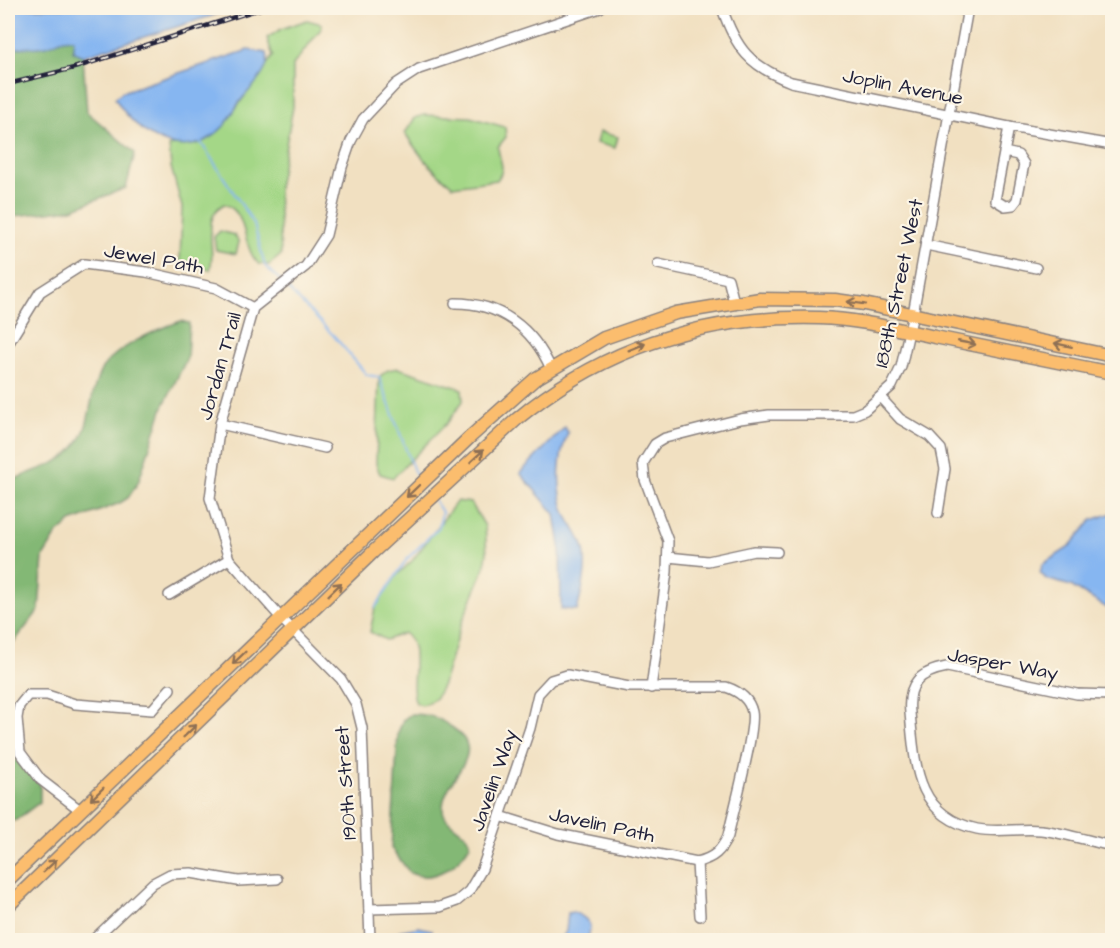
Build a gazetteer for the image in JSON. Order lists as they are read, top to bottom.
{
  "streets": {
    "street": [
      "Joplin Avenue",
      "Jewel Path",
      "188th Street West",
      "Jordan Trail",
      "Jasper Way",
      "Javelin Way",
      "190th Street",
      "Javelin Path"
    ]
  },
  "crossings": [
    ["Joplin Avenue", "188th Street West"],
    ["Jewel Path", "Jordan Trail"],
    ["188th Street West", "Javelin Way"],
    ["Jordan Trail", "190th Street"],
    ["Javelin Way", "190th Street"],
    ["Javelin Way", "Javelin Path"]
  ]
}
